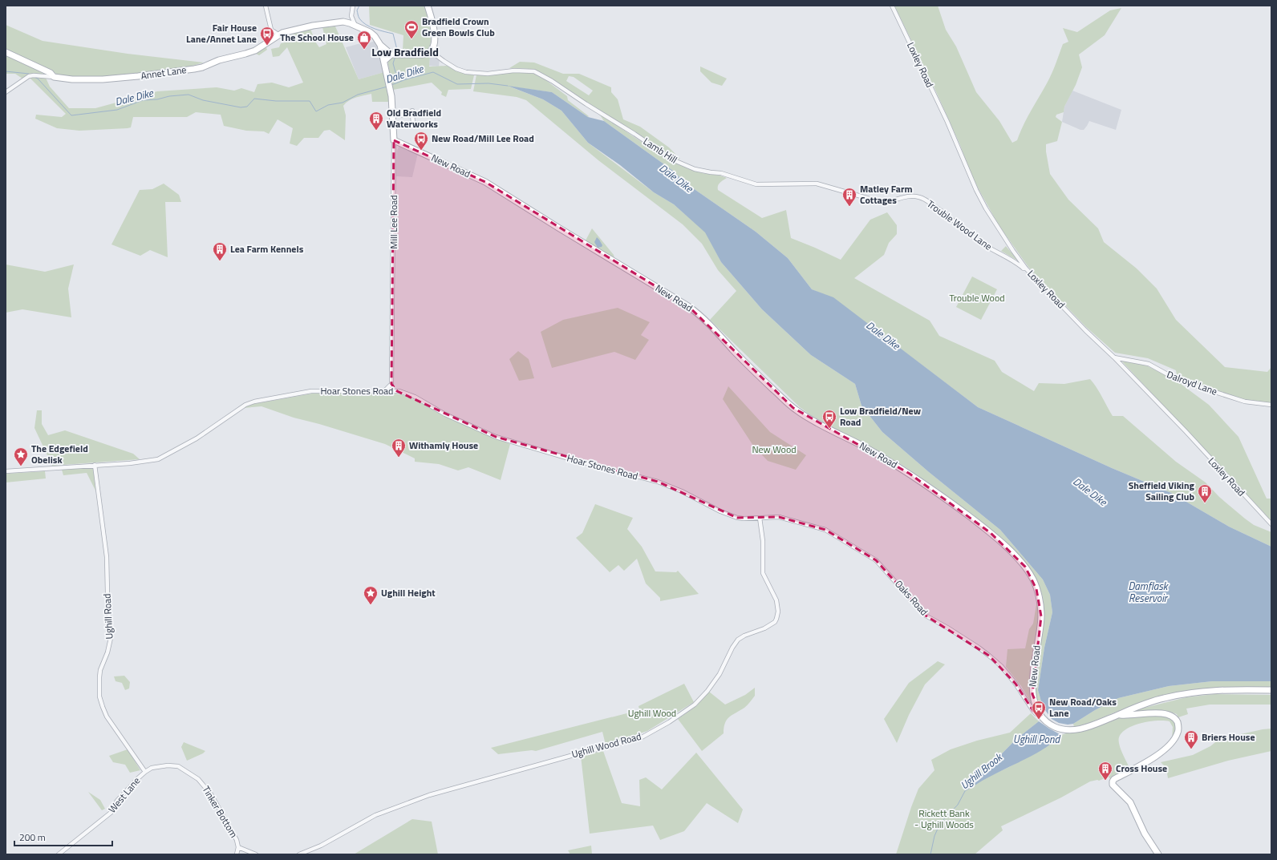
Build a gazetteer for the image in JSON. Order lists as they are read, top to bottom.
{
  "streets": {
    "street": [
      "Loxley Road",
      "Annet Lane",
      "Lamb Hill",
      "New Road",
      "Mill Lee Road",
      "Trouble Wood Lane",
      "Dalroyd Lane",
      "Hoar Stones Road",
      "Oaks Road",
      "Ughill Road",
      "Ughill Wood Road",
      "West Lane",
      "Tinker Bottom"
    ]
  },
  "crossings": [
    ["Loxley Road", "Trouble Wood Lane"],
    ["Loxley Road", "Dalroyd Lane"],
    ["Lamb Hill", "Trouble Wood Lane"],
    ["New Road", "Mill Lee Road"],
    ["New Road", "Oaks Road"],
    ["Hoar Stones Road", "Oaks Road"],
    ["Hoar Stones Road", "Ughill Road"],
    ["Hoar Stones Road", "Ughill Wood Road"],
    ["Oaks Road", "Ughill Wood Road"],
    ["Ughill Road", "West Lane"],
    ["Ughill Road", "Tinker Bottom"],
    ["West Lane", "Tinker Bottom"]
  ],
  "districts": ["Low Bradfield"],
  "water": [
    "Dale Dike",
    "Damflask Reservoir",
    "Ughill Pond",
    "Ughill Brook"
  ],
  "parks": [
    "Trouble Wood",
    "New Wood",
    "Ughill Wood",
    "Rickett Bank - Ughill Woods"
  ],
  "places": {
    "sports": ["Bradfield Crown Green Bowls Club"],
    "bus stop": [
      "Fair House Lane/Annet Lane",
      "New Road/Mill Lee Road",
      "Low Bradfield/New Road",
      "New Road/Oaks Lane"
    ],
    "shop": ["The School House"],
    "building": [
      "Old Bradfield Waterworks",
      "Matley Farm Cottages",
      "Lea Farm Kennels",
      "Withamly House",
      "Sheffield Viking Sailing Club",
      "Briers House",
      "Cross House"
    ],
    "place": ["The Edgefield Obelisk", "Ughill Height"]
  },
  "scale_bar": "200 m"
}
